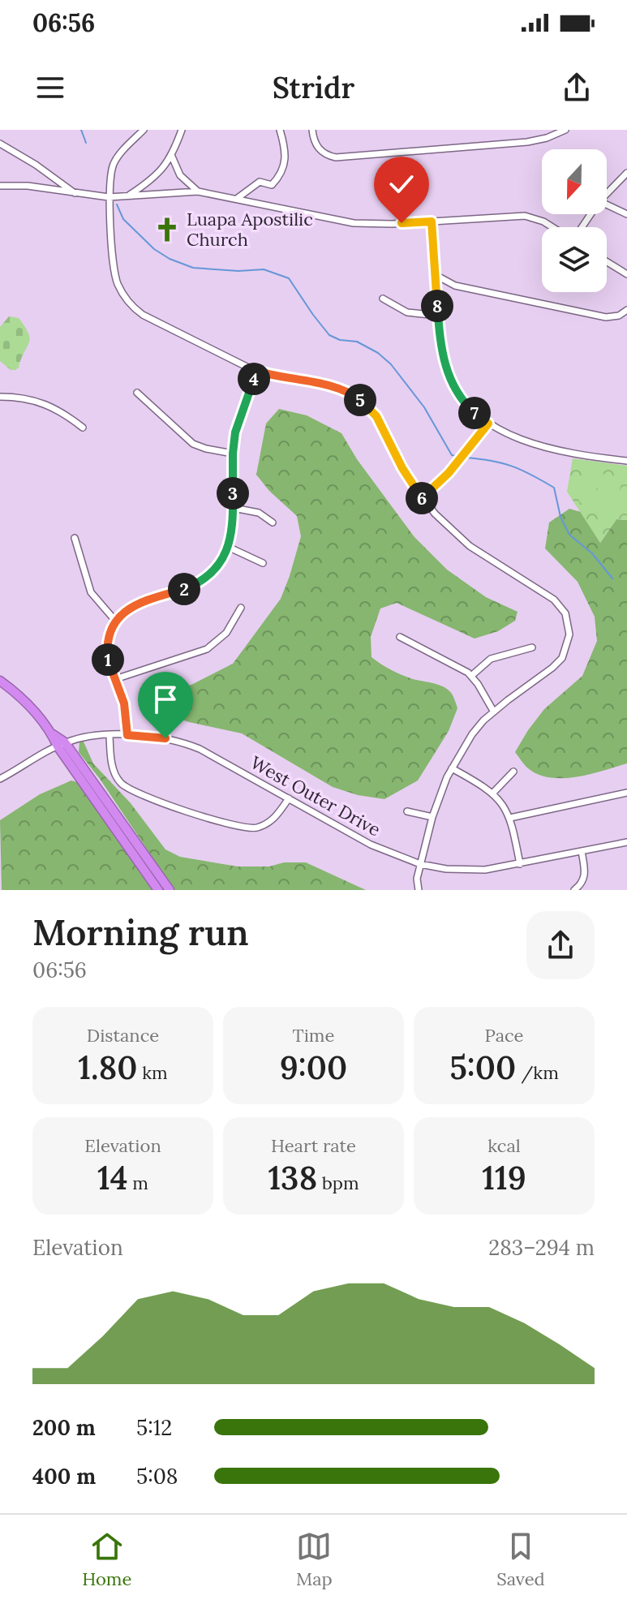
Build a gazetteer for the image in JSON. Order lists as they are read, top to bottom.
{
  "streets": {
    "street": ["West Outer Drive"]
  },
  "places": {
    "church": ["Luapa Apostilic Church"]
  },
  "north": "bottom",
  "page": {
    "status": "06:56",
    "header": "Stridr",
    "pins": [
      "8",
      "4",
      "5",
      "7",
      "3",
      "6",
      "2",
      "1"
    ],
    "heading": ["Morning run", "06:56"],
    "stats": [
      ["Distance", "1.80 km"],
      ["Time", "9:00"],
      ["Pace", "5:00 /km"],
      ["Elevation", "14 m"],
      ["Heart rate", "138 bpm"],
      ["kcal", "119"]
    ],
    "chart": ["Elevation", "283–294 m"],
    "list": [
      {
        "name": "200 m",
        "note": "5:12"
      },
      {
        "name": "400 m",
        "note": "5:08"
      }
    ],
    "tabs": ["Home", "Map", "Saved"]
  }
}
